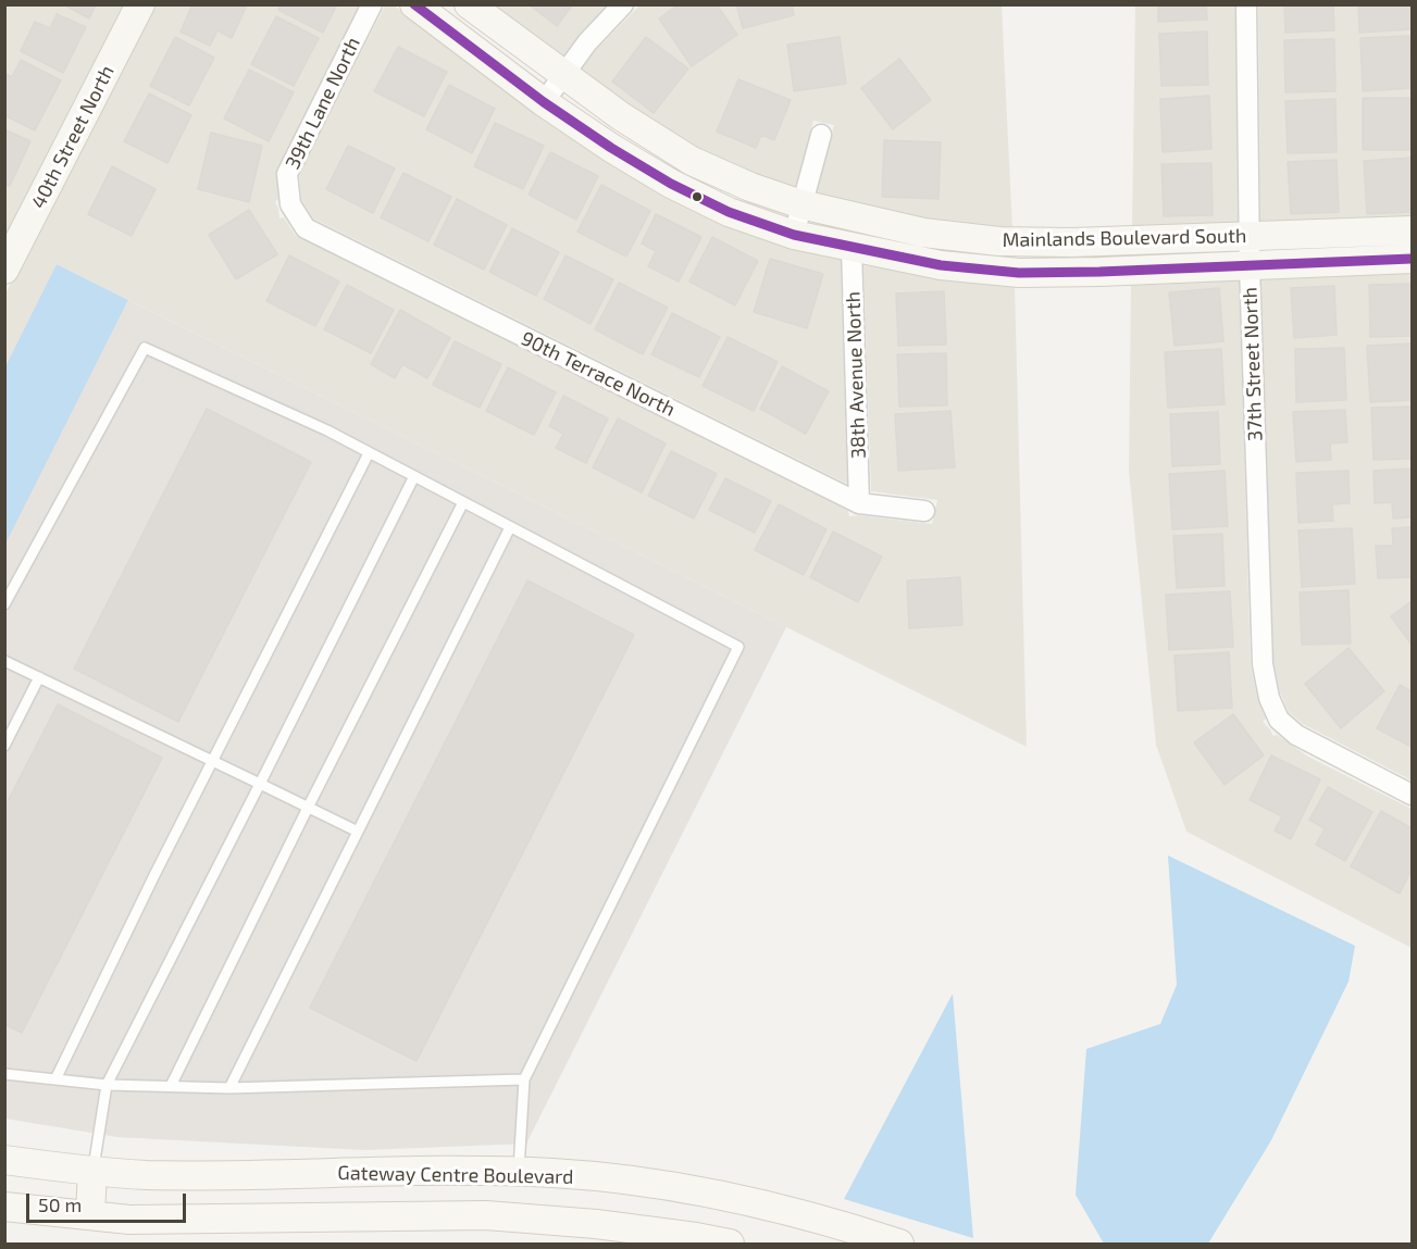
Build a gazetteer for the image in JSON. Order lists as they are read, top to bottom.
{
  "streets": {
    "street": [
      "39th Lane North",
      "40th Street North",
      "Mainlands Boulevard South",
      "37th Street North",
      "90th Terrace North",
      "38th Avenue North",
      "Gateway Centre Boulevard"
    ]
  },
  "crossings": [
    ["39th Lane North", "90th Terrace North"],
    ["Mainlands Boulevard South", "37th Street North"],
    ["Mainlands Boulevard South", "38th Avenue North"],
    ["90th Terrace North", "38th Avenue North"]
  ],
  "scale_bar": "50 m"
}
